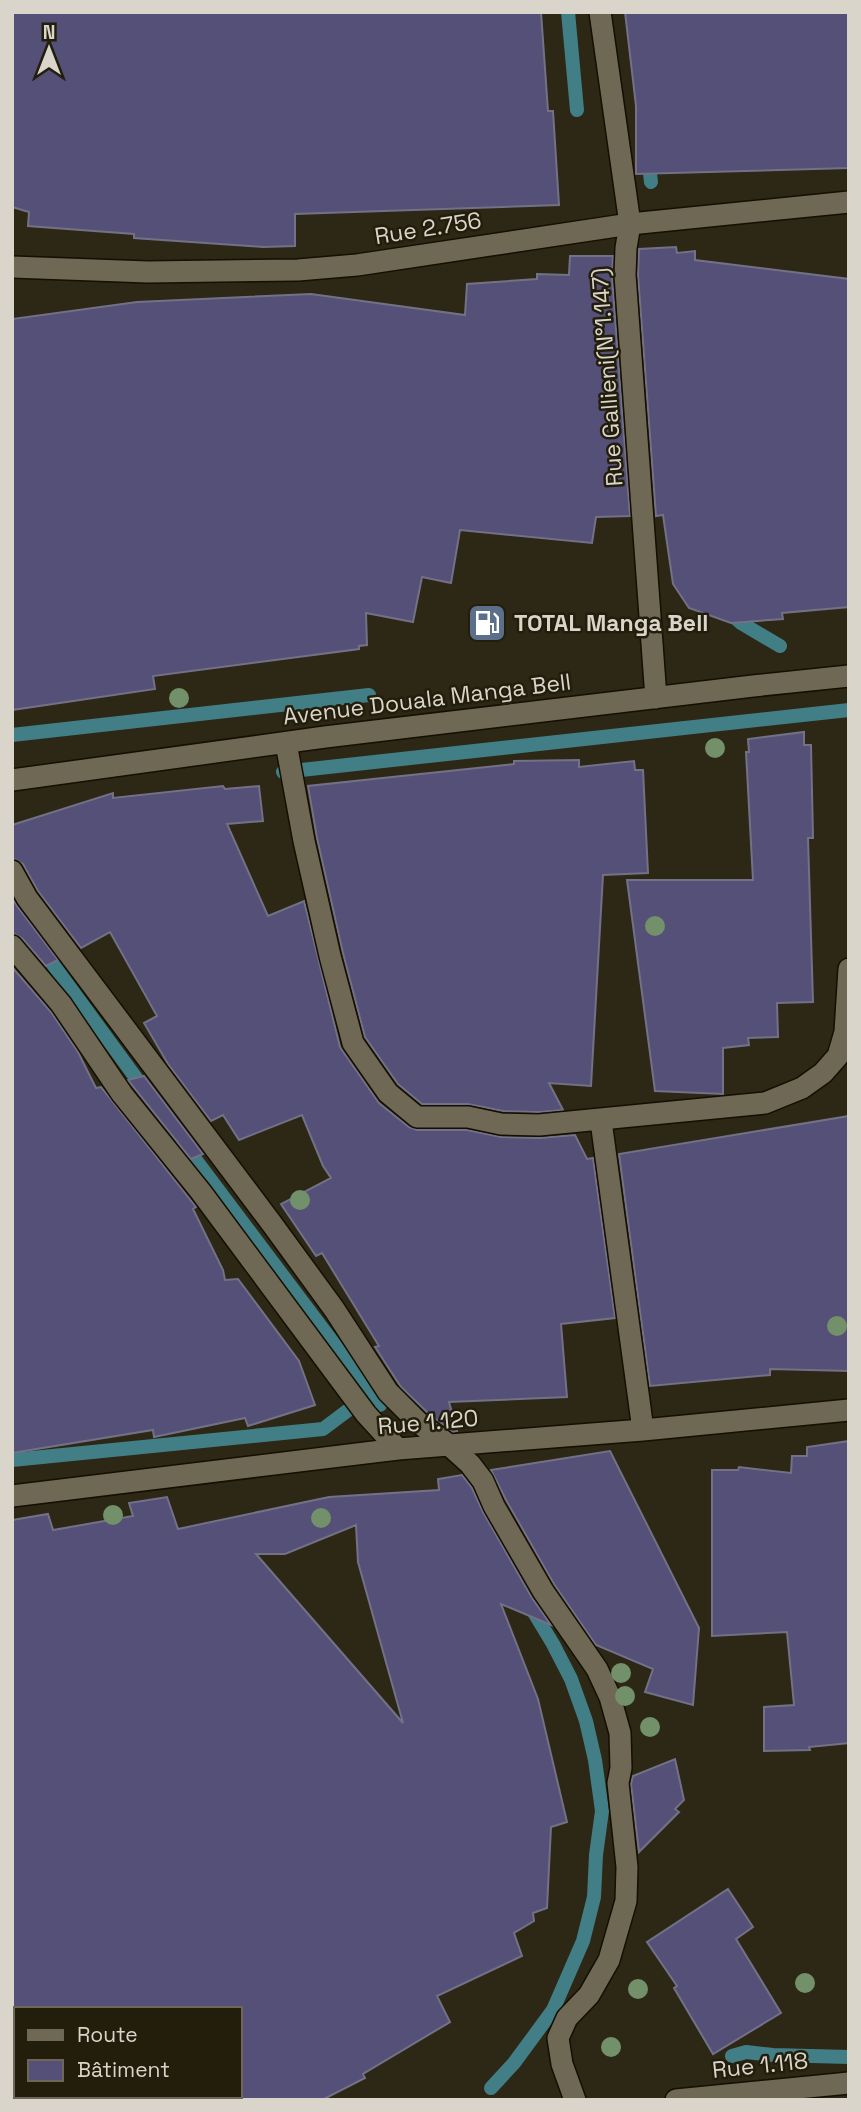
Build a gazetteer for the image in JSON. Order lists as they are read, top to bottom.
{
  "streets": {
    "street": [
      "Rue 2.756",
      "Rue Gallieni(N°1.147)",
      "Avenue Douala Manga Bell",
      "Rue 1.120",
      "Rue 1.118"
    ]
  },
  "crossings": [
    ["Rue 2.756", "Rue Gallieni(N°1.147)"],
    ["Rue Gallieni(N°1.147)", "Avenue Douala Manga Bell"]
  ],
  "places": {
    "fuel station": ["TOTAL Manga Bell"]
  },
  "legend": ["Route", "Bâtiment"],
  "north": "top"
}
